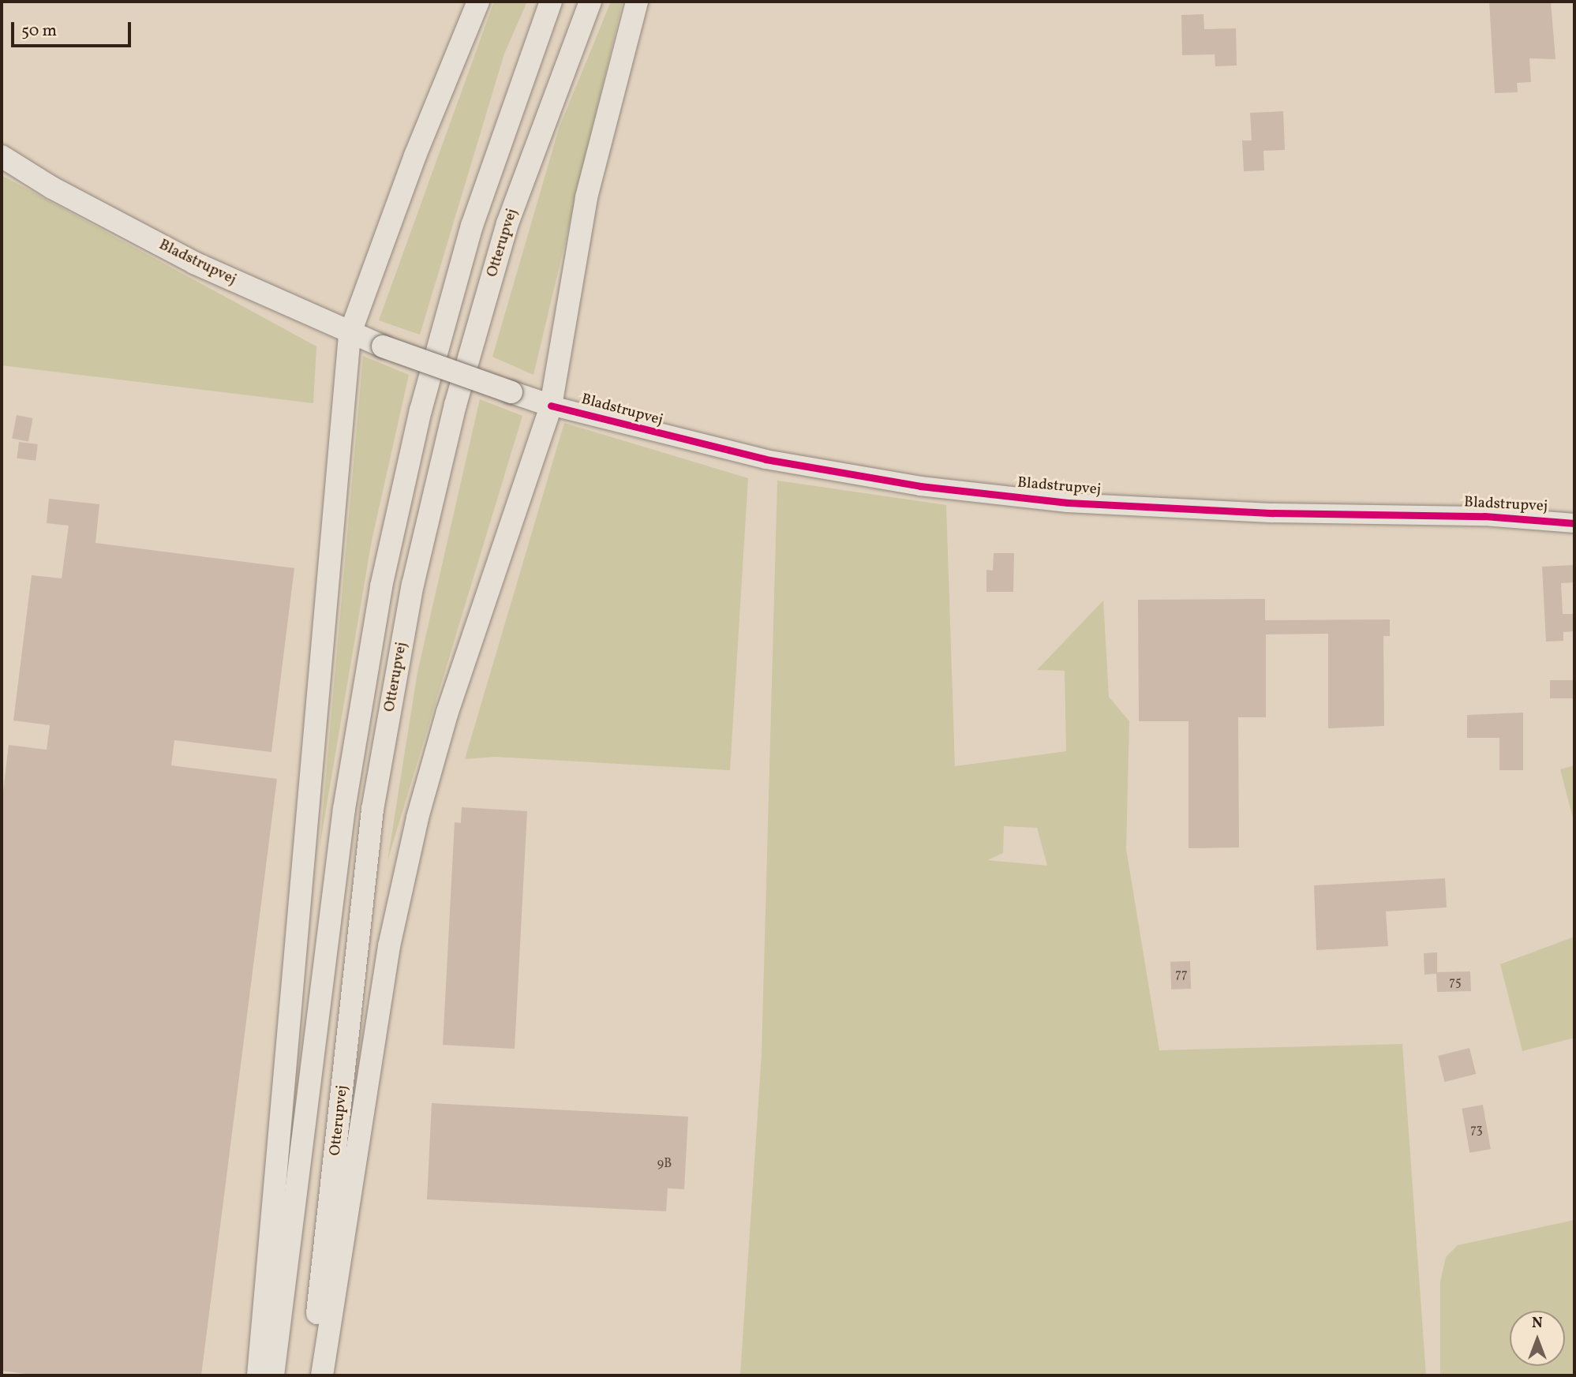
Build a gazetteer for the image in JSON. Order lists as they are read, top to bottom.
{
  "streets": {
    "main road": ["Otterupvej", "Bladstrupvej"]
  },
  "house_numbers": [
    "77",
    "75",
    "73",
    "9B"
  ],
  "scale_bar": "50 m",
  "north": "top"
}
